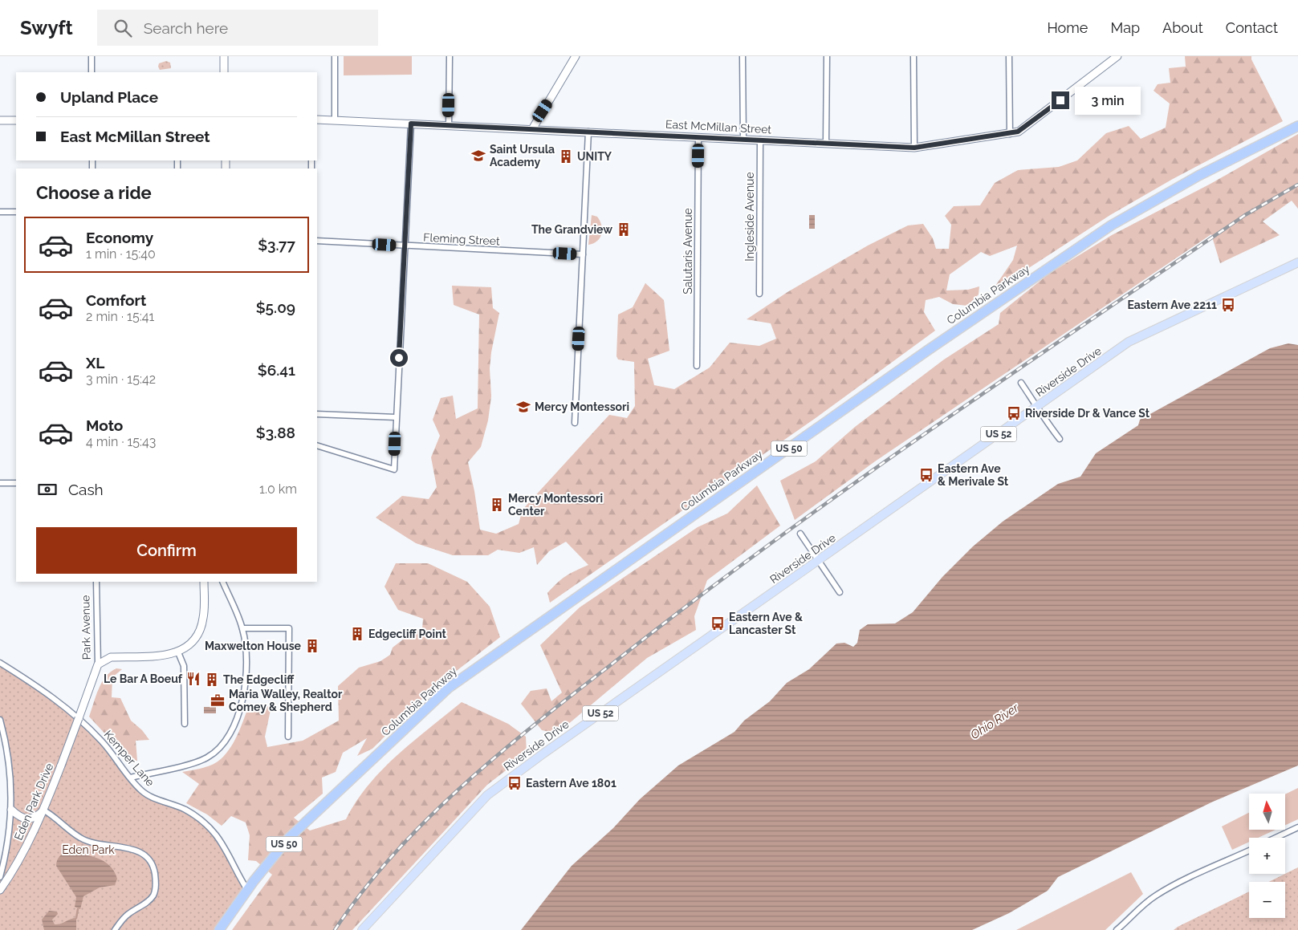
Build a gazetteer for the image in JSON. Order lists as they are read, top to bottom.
{
  "streets": {
    "highway": ["Columbia Parkway", "US 50"],
    "main road": ["Riverside Drive", "US 52"],
    "street": [
      "East McMillan Street",
      "Ingleside Avenue",
      "Fleming Street",
      "Salutaris Avenue",
      "Park Avenue",
      "Kemper Lane",
      "Eden Park Drive"
    ]
  },
  "crossings": [
    ["East McMillan Street", "Ingleside Avenue"],
    ["East McMillan Street", "Salutaris Avenue"],
    ["Columbia Parkway", "Kemper Lane"],
    ["Park Avenue", "Eden Park Drive"]
  ],
  "water": ["Ohio River"],
  "parks": ["Eden Park"],
  "places": {
    "school or university": ["Saint Ursula Academy", "Mercy Montessori"],
    "building": [
      "UNITY",
      "The Grandview",
      "Mercy Montessori Center",
      "Edgecliff Point",
      "Maxwelton House",
      "The Edgecliff"
    ],
    "bus stop": [
      "Eastern Ave 2211",
      "Riverside Dr & Vance St",
      "Eastern Ave & Merivale St",
      "Eastern Ave & Lancaster St",
      "Eastern Ave 1801"
    ],
    "restaurant": ["Le Bar A Boeuf"],
    "office": ["Maria Walley, Realtor Comey & Shepherd"]
  },
  "north": "top",
  "page": {
    "header": "Swyft",
    "search": "Search here",
    "nav": [
      "Home",
      "Map",
      "About",
      "Contact"
    ],
    "banner": ["Upland Place", "East McMillan Street"],
    "bubble": "3 min",
    "heading": "Choose a ride",
    "list": [
      {
        "name": "Economy",
        "note": "1 min · 15:40",
        "value": "$3.77"
      },
      {
        "name": "Comfort",
        "note": "2 min · 15:41",
        "value": "$5.09"
      },
      {
        "name": "XL",
        "note": "3 min · 15:42",
        "value": "$6.41"
      },
      {
        "name": "Moto",
        "note": "4 min · 15:43",
        "value": "$3.88"
      }
    ],
    "pay": ["Cash", "1.0 km"],
    "buttons": "Confirm",
    "map_buttons": ["+", "−"]
  }
}
